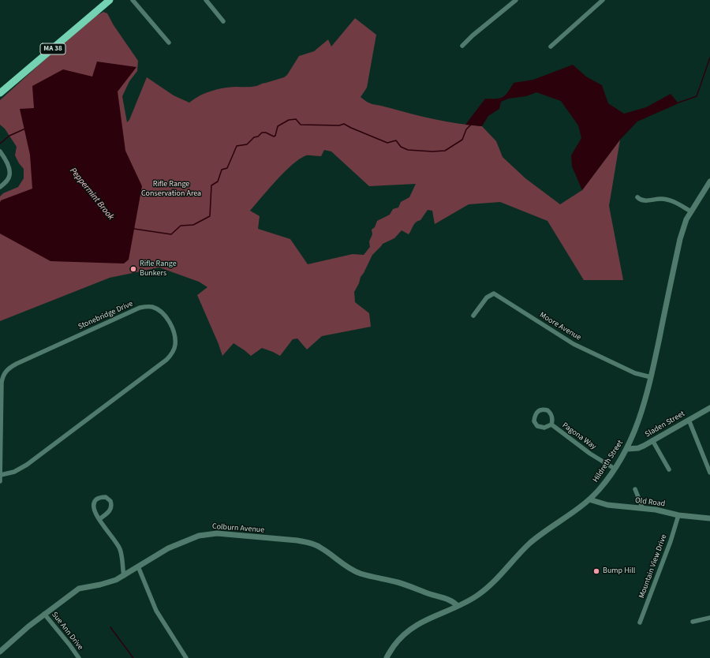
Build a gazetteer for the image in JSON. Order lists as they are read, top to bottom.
{
  "streets": {
    "main road": ["MA 38"],
    "street": [
      "Stonebridge Drive",
      "Moore Avenue",
      "Sladen Street",
      "Pagona Way",
      "Hildreth Street",
      "Old Road",
      "Colburn Avenue",
      "Mountain View Drive",
      "Sue Ann Drive"
    ]
  },
  "crossings": [
    ["Moore Avenue", "Hildreth Street"],
    ["Sladen Street", "Hildreth Street"],
    ["Pagona Way", "Hildreth Street"],
    ["Hildreth Street", "Old Road"],
    ["Hildreth Street", "Colburn Avenue"],
    ["Old Road", "Mountain View Drive"],
    ["Colburn Avenue", "Sue Ann Drive"]
  ],
  "water": ["Peppermint Brook"],
  "parks": ["Rifle Range Conservation Area"],
  "places": ["Rifle Range Bunkers", "Bump Hill"]
}
